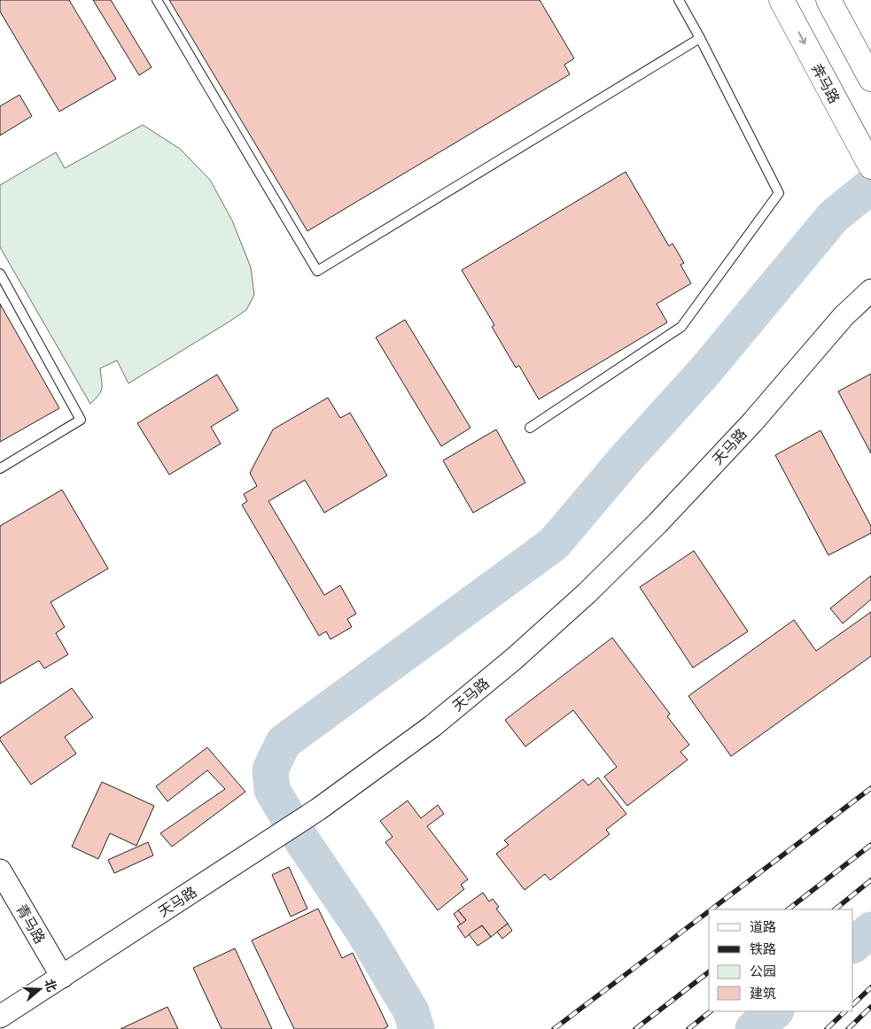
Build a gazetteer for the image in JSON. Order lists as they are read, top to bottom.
{
  "streets": {
    "main road": ["奔马路"],
    "street": ["天马路", "青马路"]
  },
  "crossings": [
    ["天马路", "青马路"]
  ],
  "legend": [
    "道路",
    "铁路",
    "公园",
    "建筑"
  ],
  "north": "right"
}
